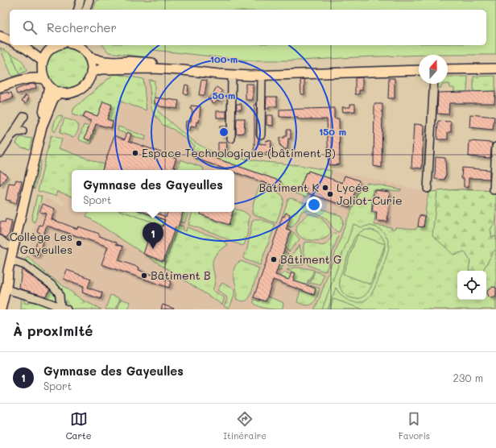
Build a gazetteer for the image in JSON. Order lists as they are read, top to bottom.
{
  "places": [
    "Espace Technologique (bâtiment B)",
    "Bâtiment K",
    "Lycée Joliot-Curie",
    "Collège Les Gayeulles",
    "Bâtiment G",
    "Bâtiment B"
  ],
  "north": "top",
  "page": {
    "search": "Rechercher",
    "popup": ["Gymnase des Gayeulles", "Sport"],
    "pins": "1",
    "heading": "À proximité",
    "list": [
      {
        "mark": "1",
        "name": "Gymnase des Gayeulles",
        "note": "Sport",
        "value": "230 m"
      }
    ],
    "nav": ["Carte", "Itinéraire", "Favoris"]
  },
  "rings": ["100 m", "50 m", "150 m"]
}
